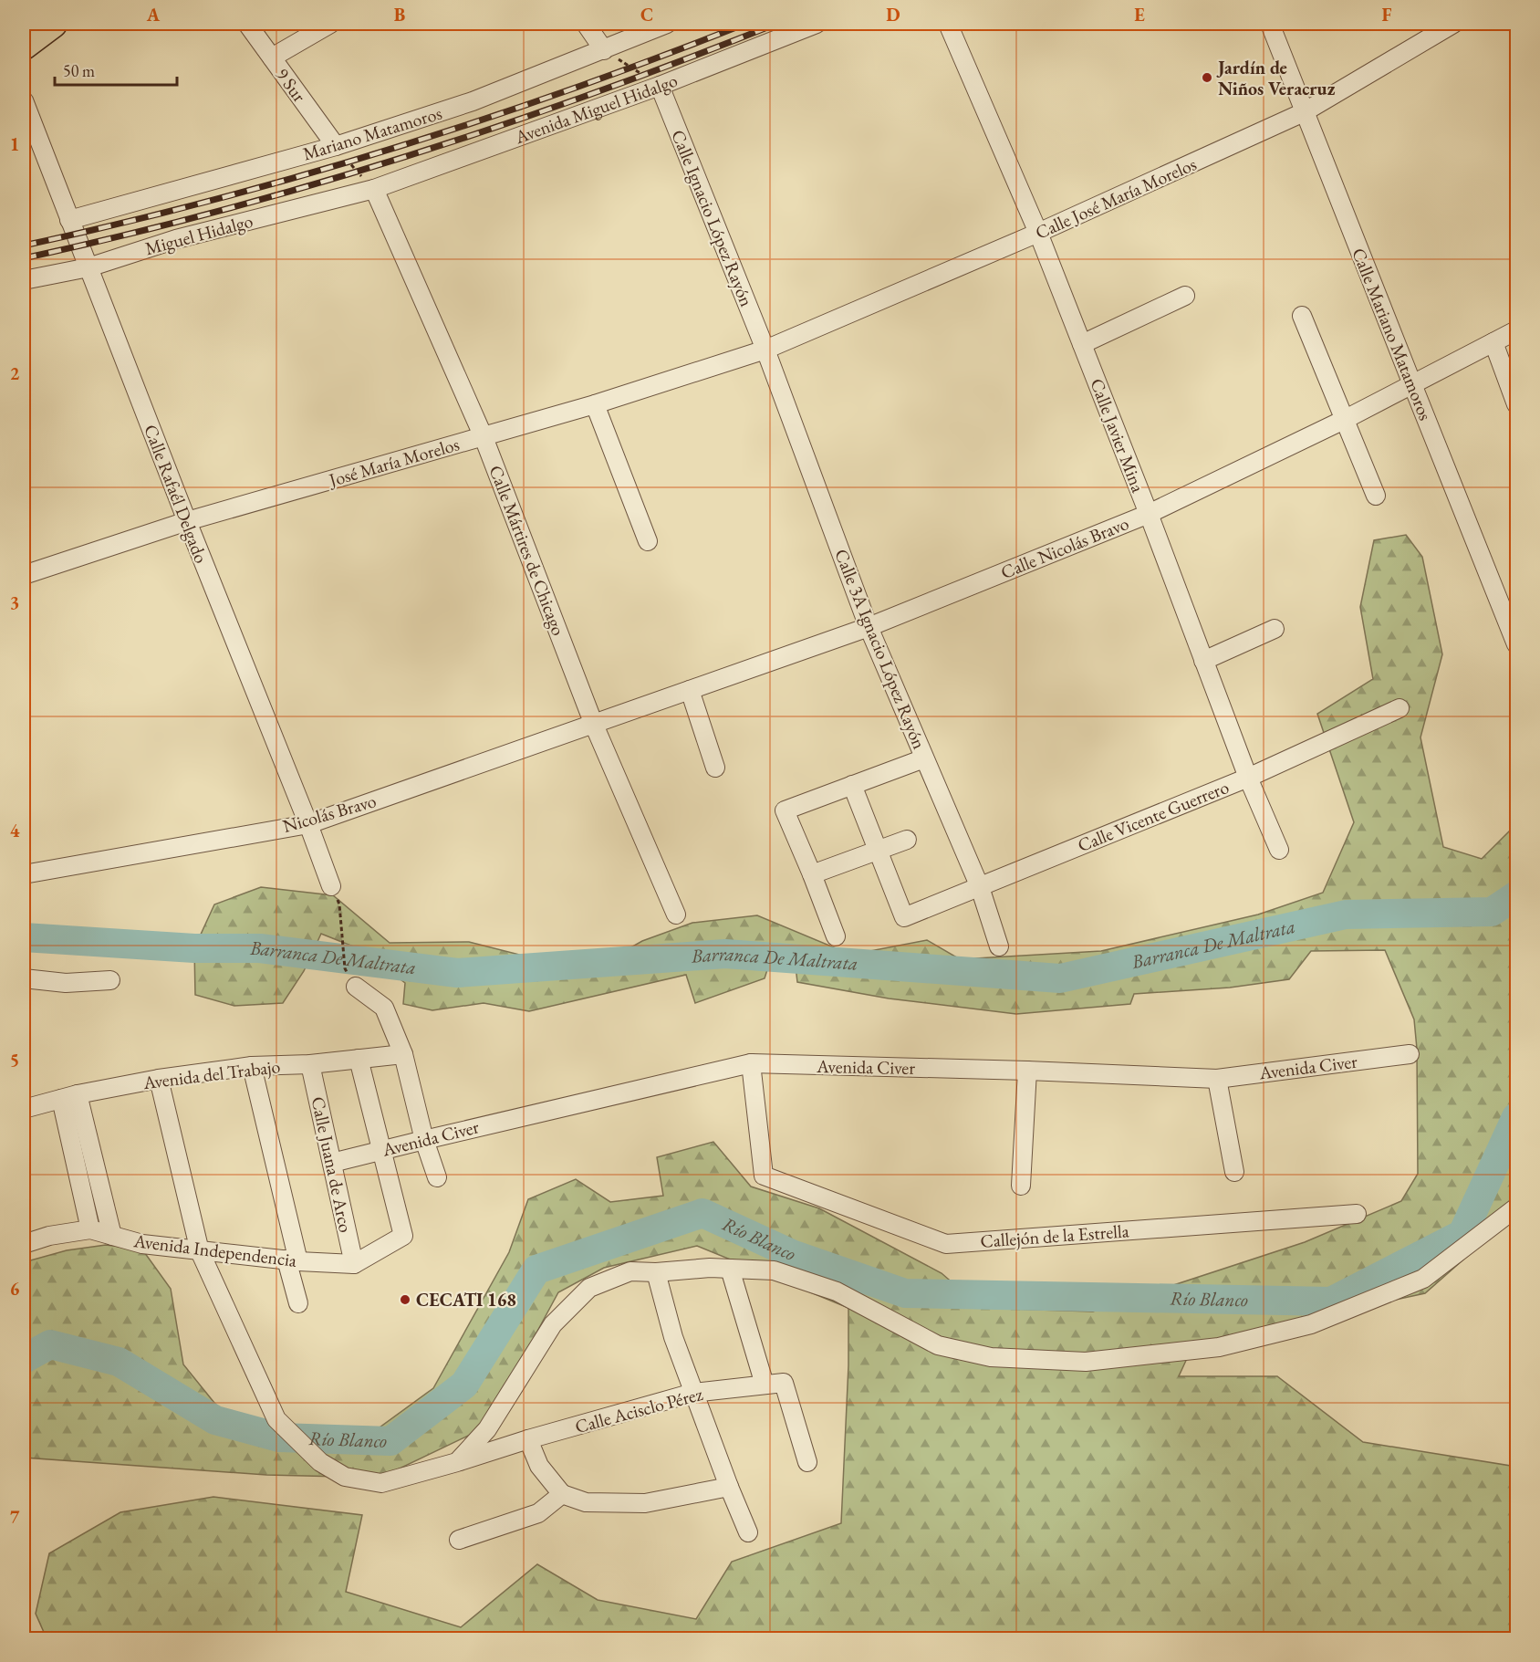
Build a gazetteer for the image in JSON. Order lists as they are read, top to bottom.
{
  "streets": {
    "street": [
      "9 Sur",
      "Avenida Miguel Hidalgo",
      "Mariano Matamoros",
      "Calle José María Morelos",
      "Calle Ignacio López Rayón",
      "Miguel Hidalgo",
      "Calle Mariano Matamoros",
      "Calle Javier Mina",
      "José María Morelos",
      "Calle Rafaél Delgado",
      "Calle Nicolás Bravo",
      "Calle Mártires de Chicago",
      "Calle 3A Ignacio López Rayón",
      "Nicolás Bravo",
      "Calle Vicente Guerrero",
      "Avenida Civer",
      "Avenida del Trabajo",
      "Calle Juana de Arco",
      "Callejón de la Estrella",
      "Avenida Independencia",
      "Calle Acisclo Pérez"
    ]
  },
  "crossings": [
    ["9 Sur", "Mariano Matamoros"],
    ["Avenida Miguel Hidalgo", "Calle Ignacio López Rayón"],
    ["Avenida Miguel Hidalgo", "Miguel Hidalgo"],
    ["Avenida Miguel Hidalgo", "Calle Mártires de Chicago"],
    ["Mariano Matamoros", "Calle Rafaél Delgado"],
    ["Calle José María Morelos", "Calle Ignacio López Rayón"],
    ["Calle José María Morelos", "Calle Mariano Matamoros"],
    ["Calle José María Morelos", "Calle Javier Mina"],
    ["Calle José María Morelos", "José María Morelos"],
    ["Calle José María Morelos", "Calle 3A Ignacio López Rayón"],
    ["Calle Ignacio López Rayón", "José María Morelos"],
    ["Calle Ignacio López Rayón", "Calle 3A Ignacio López Rayón"],
    ["Miguel Hidalgo", "Calle Rafaél Delgado"],
    ["Miguel Hidalgo", "Calle Mártires de Chicago"],
    ["Calle Mariano Matamoros", "Calle Nicolás Bravo"],
    ["Calle Javier Mina", "Calle Nicolás Bravo"],
    ["Calle Javier Mina", "Calle Vicente Guerrero"],
    ["José María Morelos", "Calle Rafaél Delgado"],
    ["José María Morelos", "Calle Mártires de Chicago"],
    ["José María Morelos", "Calle 3A Ignacio López Rayón"],
    ["Calle Rafaél Delgado", "Nicolás Bravo"],
    ["Calle Nicolás Bravo", "Calle Mártires de Chicago"],
    ["Calle Nicolás Bravo", "Calle 3A Ignacio López Rayón"],
    ["Calle Nicolás Bravo", "Nicolás Bravo"],
    ["Calle Mártires de Chicago", "Nicolás Bravo"],
    ["Calle 3A Ignacio López Rayón", "Calle Vicente Guerrero"],
    ["Avenida Civer", "Calle Juana de Arco"],
    ["Avenida Civer", "Callejón de la Estrella"],
    ["Avenida del Trabajo", "Calle Juana de Arco"],
    ["Avenida del Trabajo", "Calle Acisclo Pérez"],
    ["Calle Juana de Arco", "Avenida Independencia"],
    ["Avenida Independencia", "Calle Acisclo Pérez"]
  ],
  "water": ["Barranca De Maltrata", "Río Blanco"],
  "places": ["Jardín de Niños Veracruz", "CECATI 168"],
  "scale_bar": "50 m",
  "grid": {
    "columns": [
      "A",
      "B",
      "C",
      "D",
      "E",
      "F"
    ],
    "rows": [
      "1",
      "2",
      "3",
      "4",
      "5",
      "6",
      "7"
    ]
  }
}
